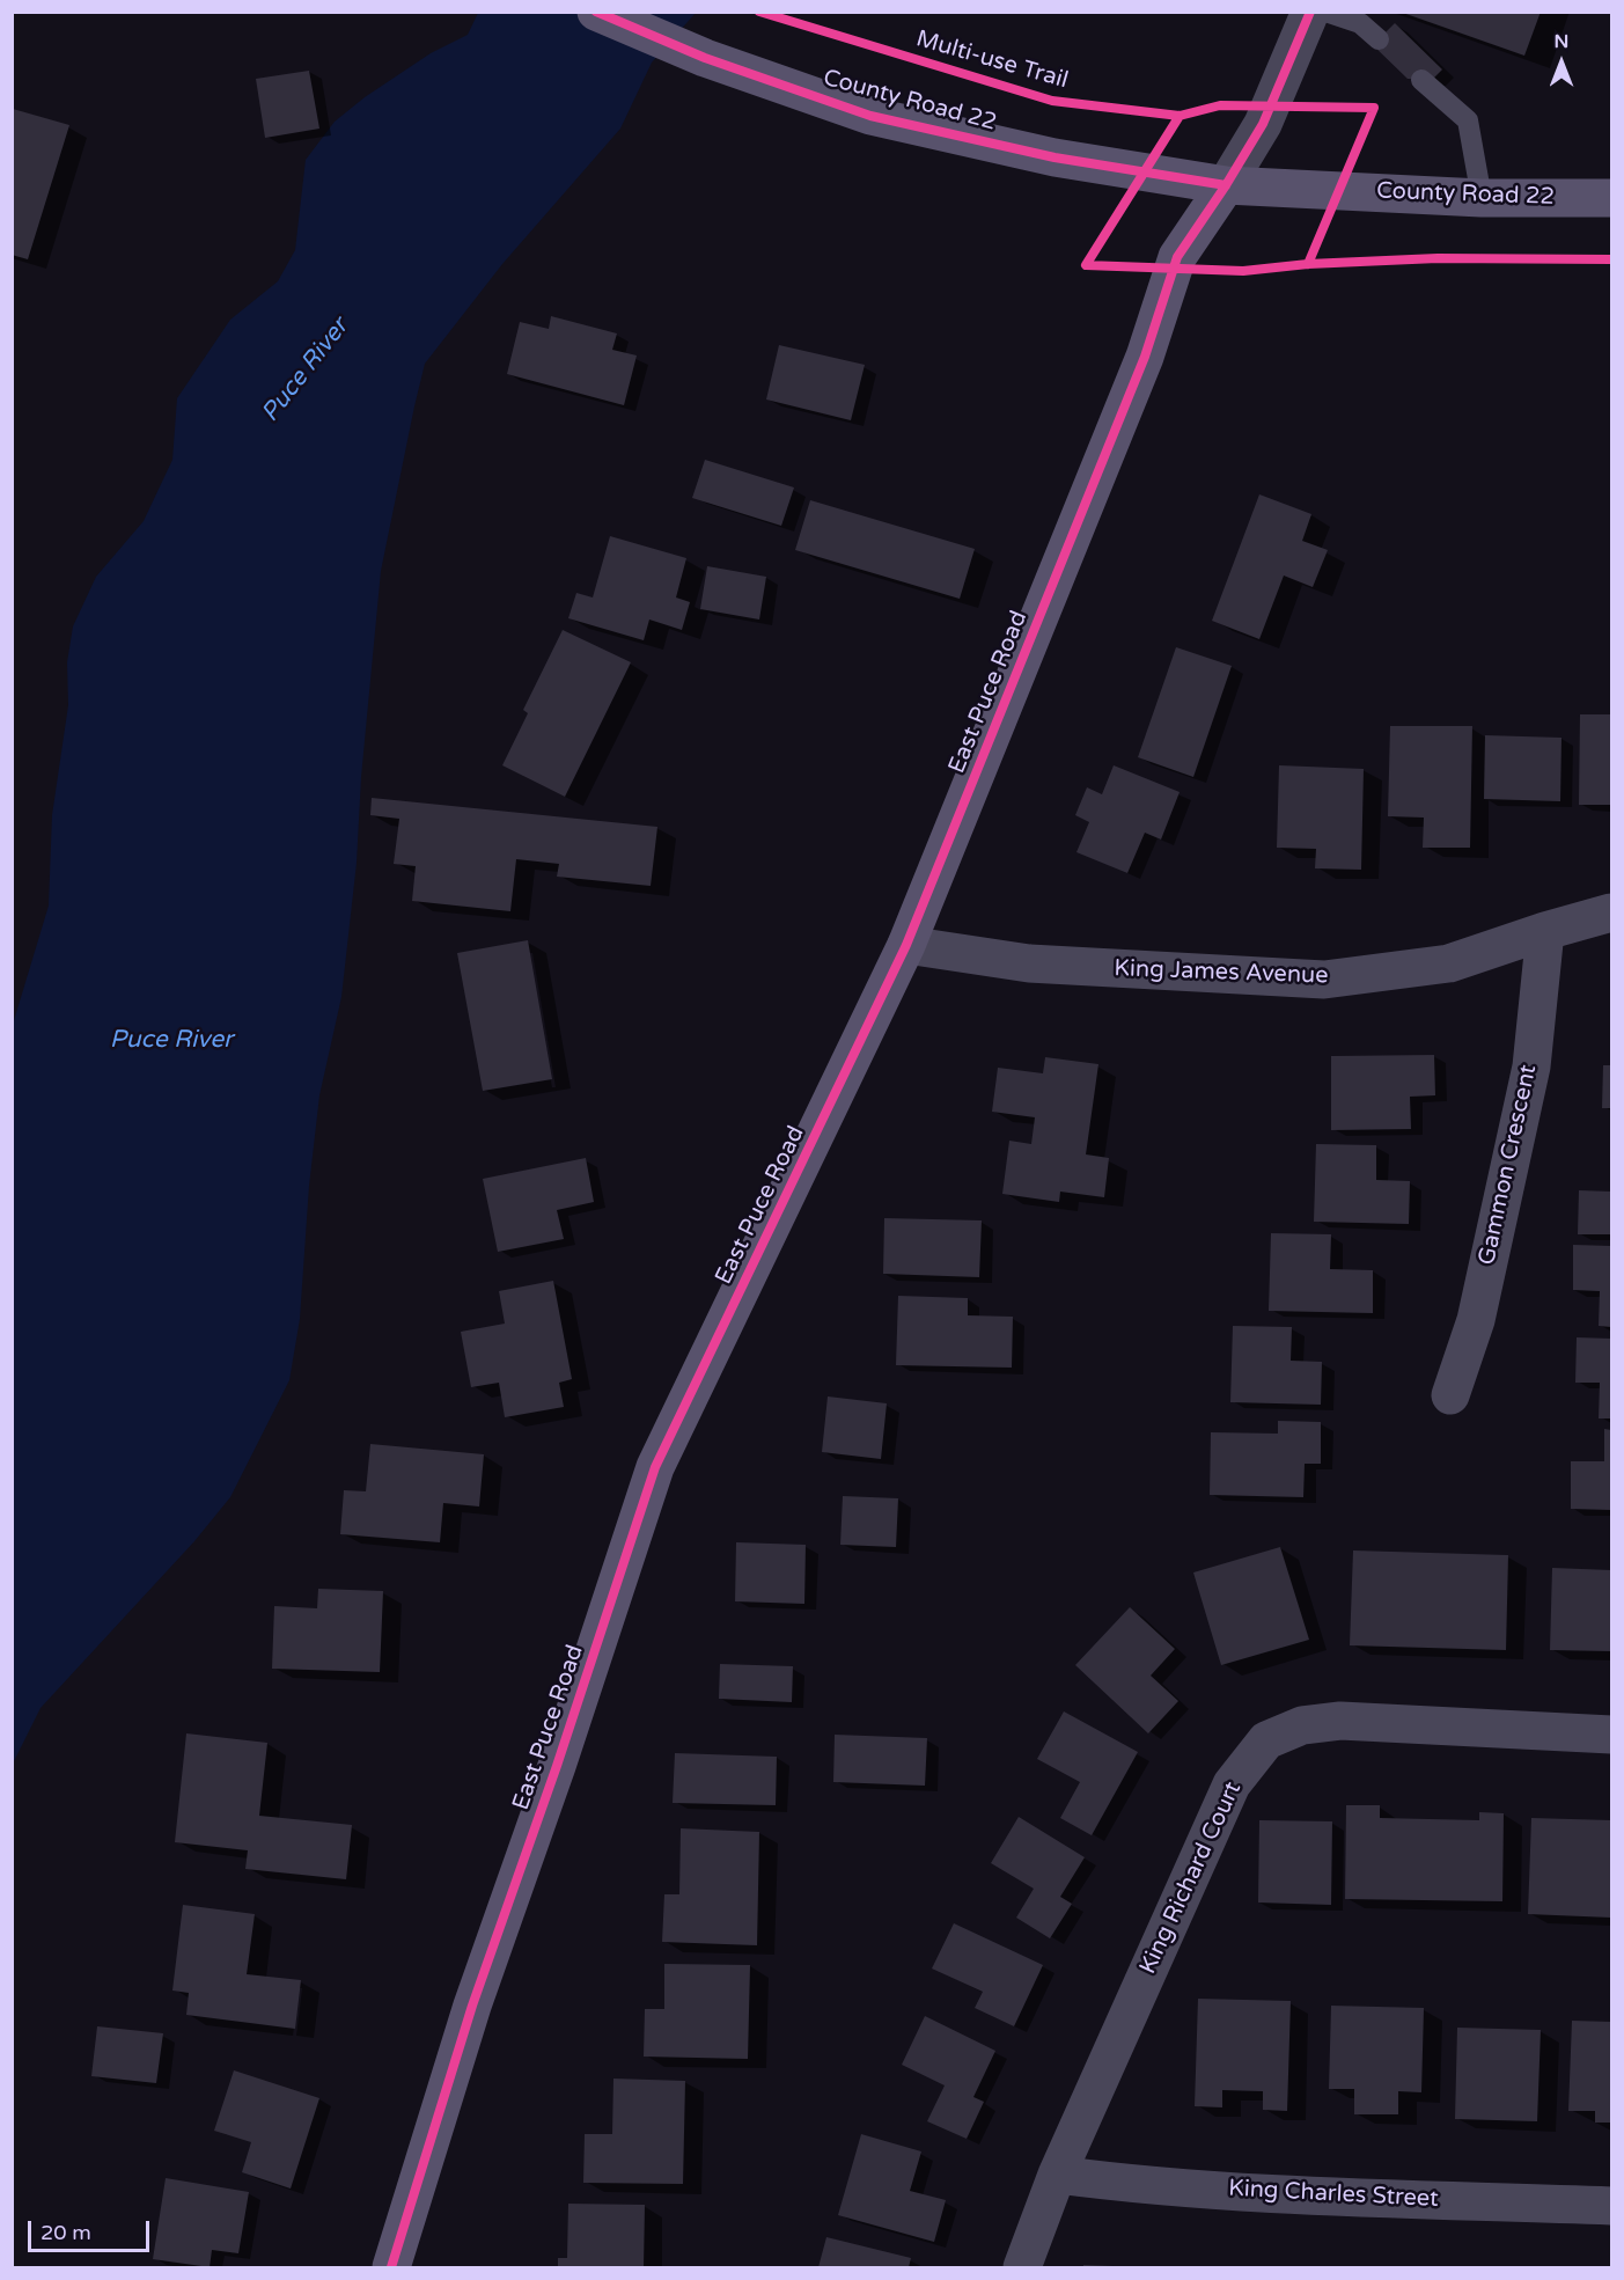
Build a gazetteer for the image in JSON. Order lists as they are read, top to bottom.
{
  "streets": {
    "main road": ["County Road 22", "East Puce Road"],
    "street": [
      "King James Avenue",
      "Gammon Crescent",
      "King Richard Court",
      "King Charles Street"
    ],
    "cycle path": ["Multi-use Trail"]
  },
  "crossings": [
    ["County Road 22", "East Puce Road"],
    ["East Puce Road", "King James Avenue"],
    ["King James Avenue", "Gammon Crescent"],
    ["King Richard Court", "King Charles Street"]
  ],
  "water": ["Puce River"],
  "scale_bar": "20 m",
  "north": "top"
}
